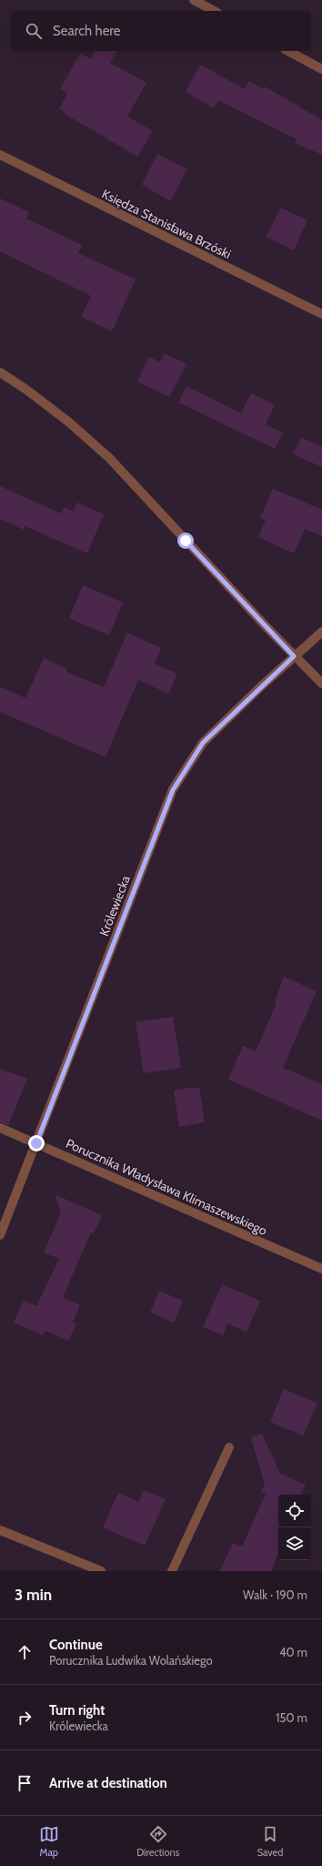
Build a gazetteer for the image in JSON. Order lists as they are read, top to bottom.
{
  "streets": {
    "street": ["Księdza Stanisława Brzóski", "Królewiecka", "Porucznika Władysława Klimaszewskiego"]
  },
  "crossings": [
    ["Królewiecka", "Porucznika Władysława Klimaszewskiego"]
  ],
  "page": {
    "search": "Search here",
    "heading": ["3 min", "Walk · 190 m"],
    "list": [
      ["Continue", "Porucznika Ludwika Wolańskiego", "40 m"],
      ["Turn right", "Królewiecka", "150 m"],
      "Arrive at destination"
    ],
    "nav": ["Map", "Directions", "Saved"]
  }
}
